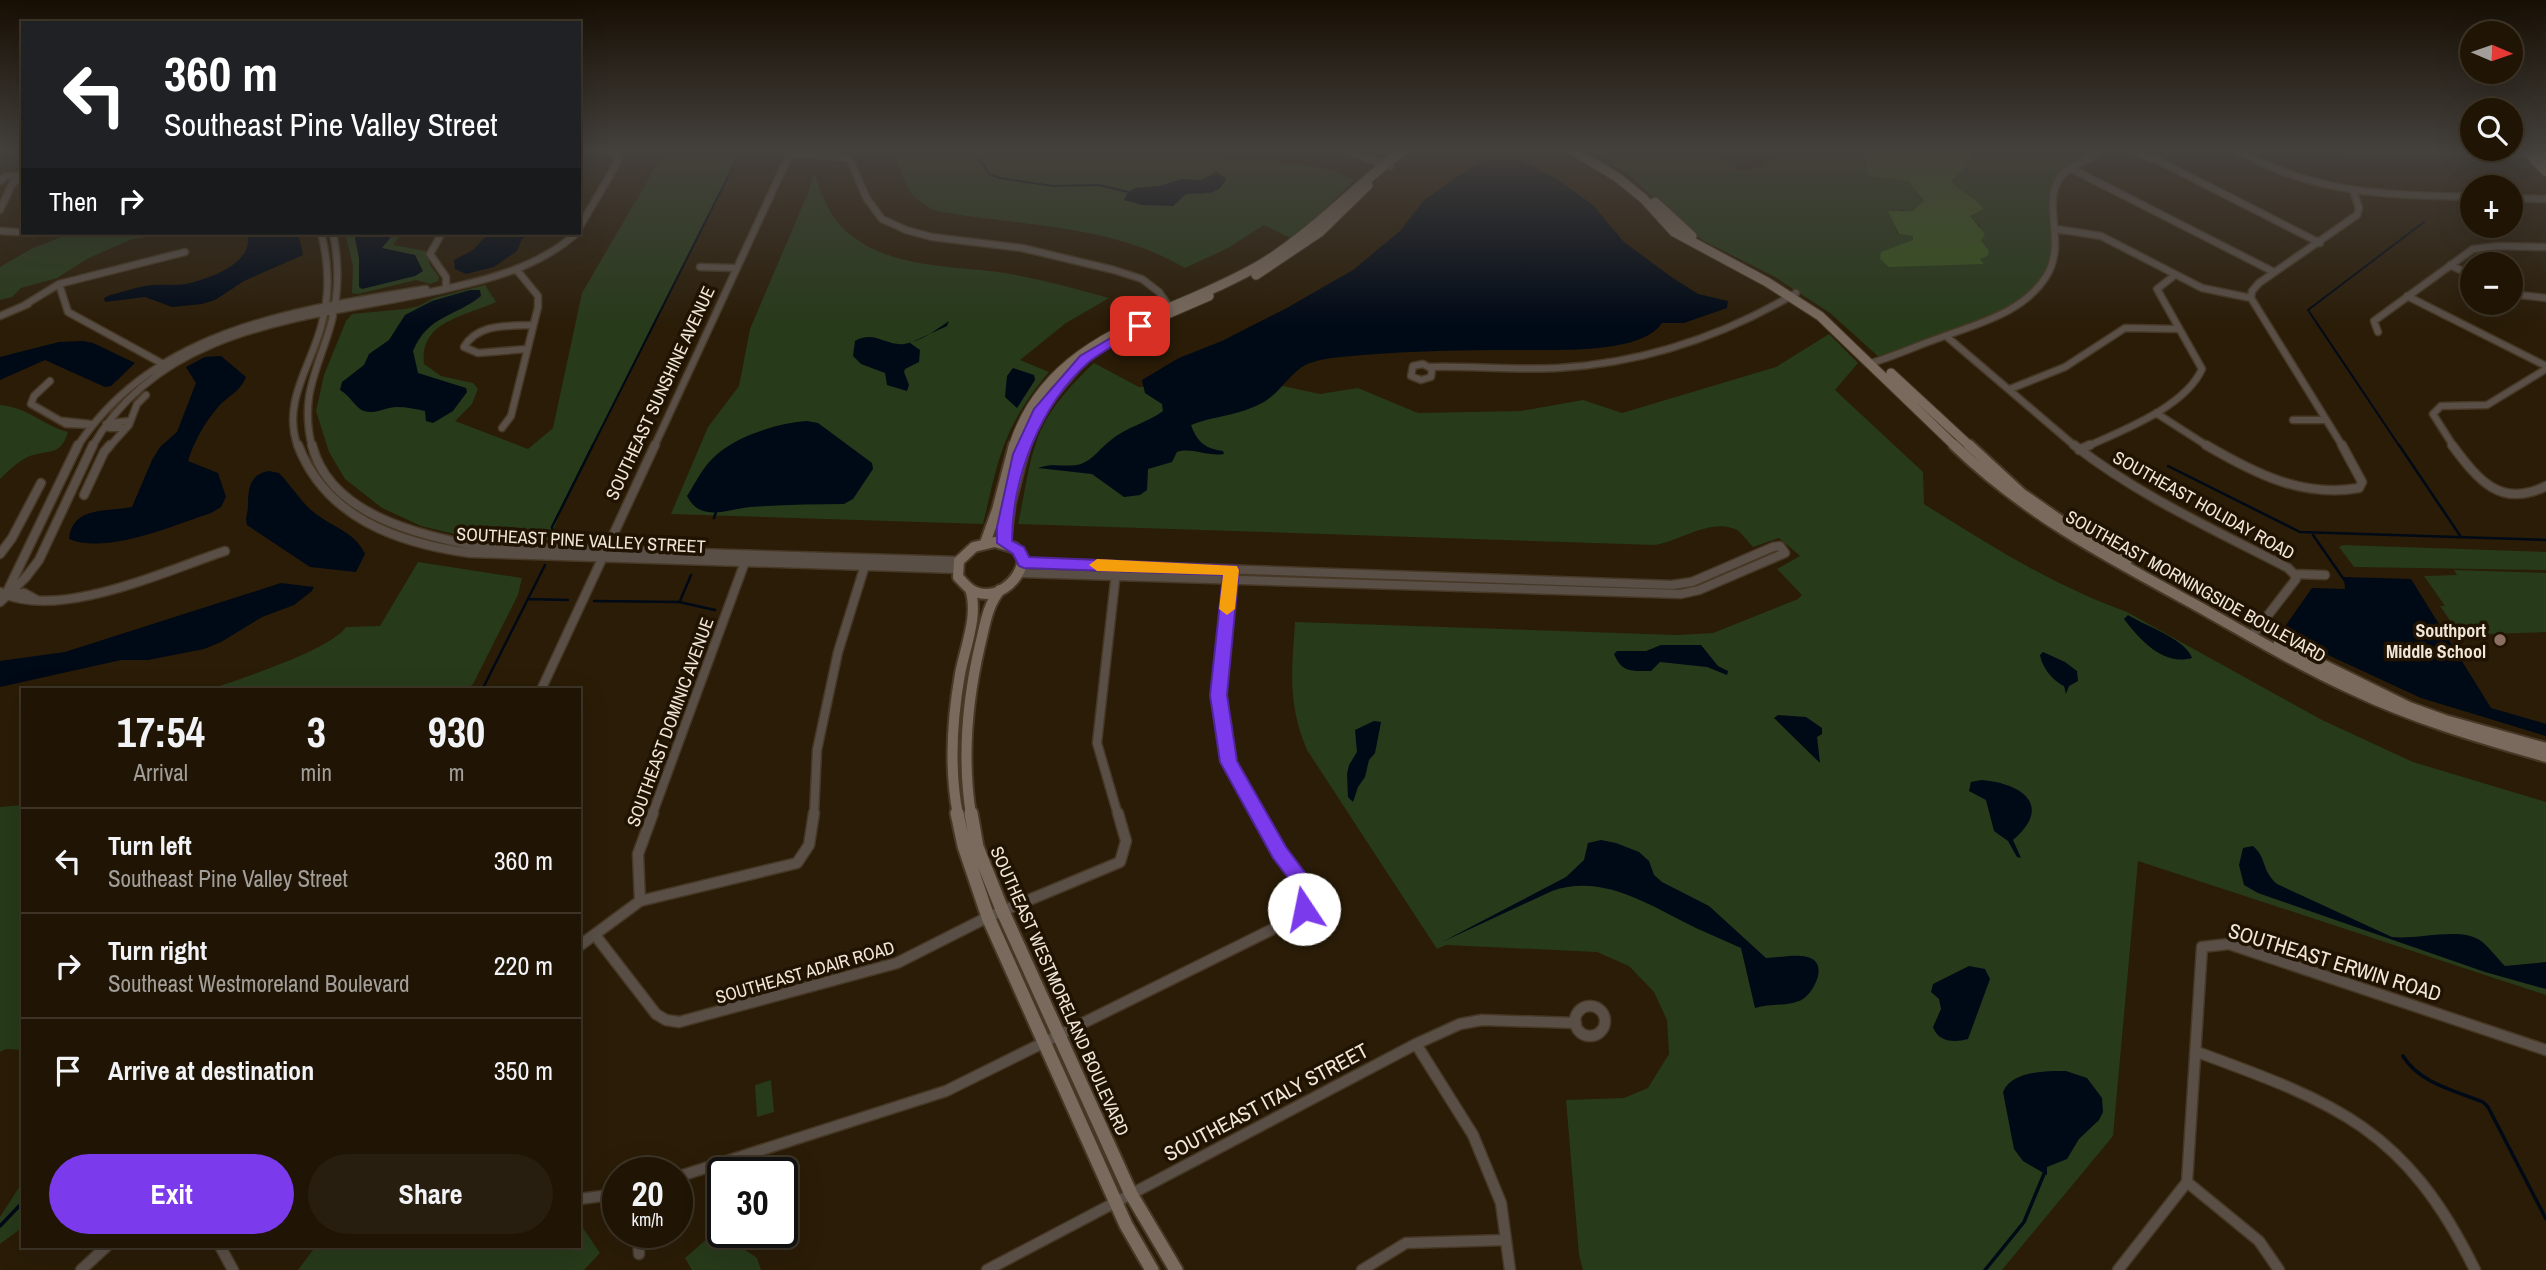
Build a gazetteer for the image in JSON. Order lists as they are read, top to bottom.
{
  "streets": {
    "street": [
      "SOUTHEAST SUNSHINE AVENUE",
      "SOUTHEAST HOLIDAY ROAD",
      "SOUTHEAST PINE VALLEY STREET",
      "SOUTHEAST MORNINGSIDE BOULEVARD",
      "SOUTHEAST DOMINIC AVENUE",
      "SOUTHEAST ERWIN ROAD",
      "SOUTHEAST ADAIR ROAD",
      "SOUTHEAST WESTMORELAND BOULEVARD",
      "SOUTHEAST ITALY STREET"
    ]
  },
  "crossings": [
    ["SOUTHEAST SUNSHINE AVENUE", "SOUTHEAST PINE VALLEY STREET"],
    ["SOUTHEAST PINE VALLEY STREET", "SOUTHEAST DOMINIC AVENUE"],
    ["SOUTHEAST PINE VALLEY STREET", "SOUTHEAST WESTMORELAND BOULEVARD"],
    ["SOUTHEAST ADAIR ROAD", "SOUTHEAST WESTMORELAND BOULEVARD"],
    ["SOUTHEAST WESTMORELAND BOULEVARD", "SOUTHEAST ITALY STREET"]
  ],
  "places": ["Southport Middle School"],
  "north": "right",
  "page": {
    "map_buttons": ["+", "−"],
    "turn": ["360 m", "Southeast Pine Valley Street"],
    "then": "Then",
    "eta": [
      "17:54",
      "Arrival",
      "3",
      "min",
      "930",
      "m"
    ],
    "list": [
      {
        "name": "Turn left",
        "note": "Southeast Pine Valley Street",
        "value": "360 m"
      },
      {
        "name": "Turn right",
        "note": "Southeast Westmoreland Boulevard",
        "value": "220 m"
      },
      {
        "name": "Arrive at destination",
        "value": "350 m"
      }
    ],
    "buttons": ["Exit", "Share"],
    "speed": "20 km/h",
    "limit": "30"
  }
}
